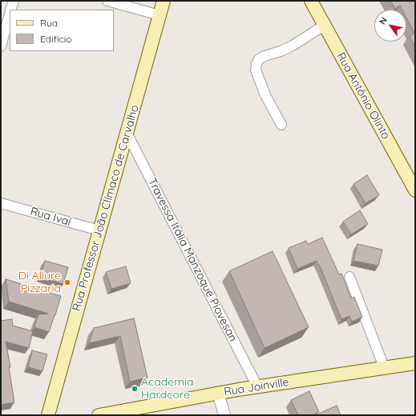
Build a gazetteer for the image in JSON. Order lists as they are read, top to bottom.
{
  "streets": {
    "main road": ["Rua Antônio Olinto", "Rua Professor João Clímaco de Carvalho", "Rua Joinville"],
    "street": ["Rua Ivaí", "Travessa Itália Manzoque Piovesan"]
  },
  "crossings": [
    ["Rua Professor João Clímaco de Carvalho", "Rua Ivaí"],
    ["Rua Professor João Clímaco de Carvalho", "Travessa Itália Manzoque Piovesan"],
    ["Travessa Itália Manzoque Piovesan", "Rua Joinville"]
  ],
  "places": ["Di Allure Pizzaria", "Academia Hardcore"],
  "legend": ["Rua", "Edifício"],
  "north": "top left"
}
